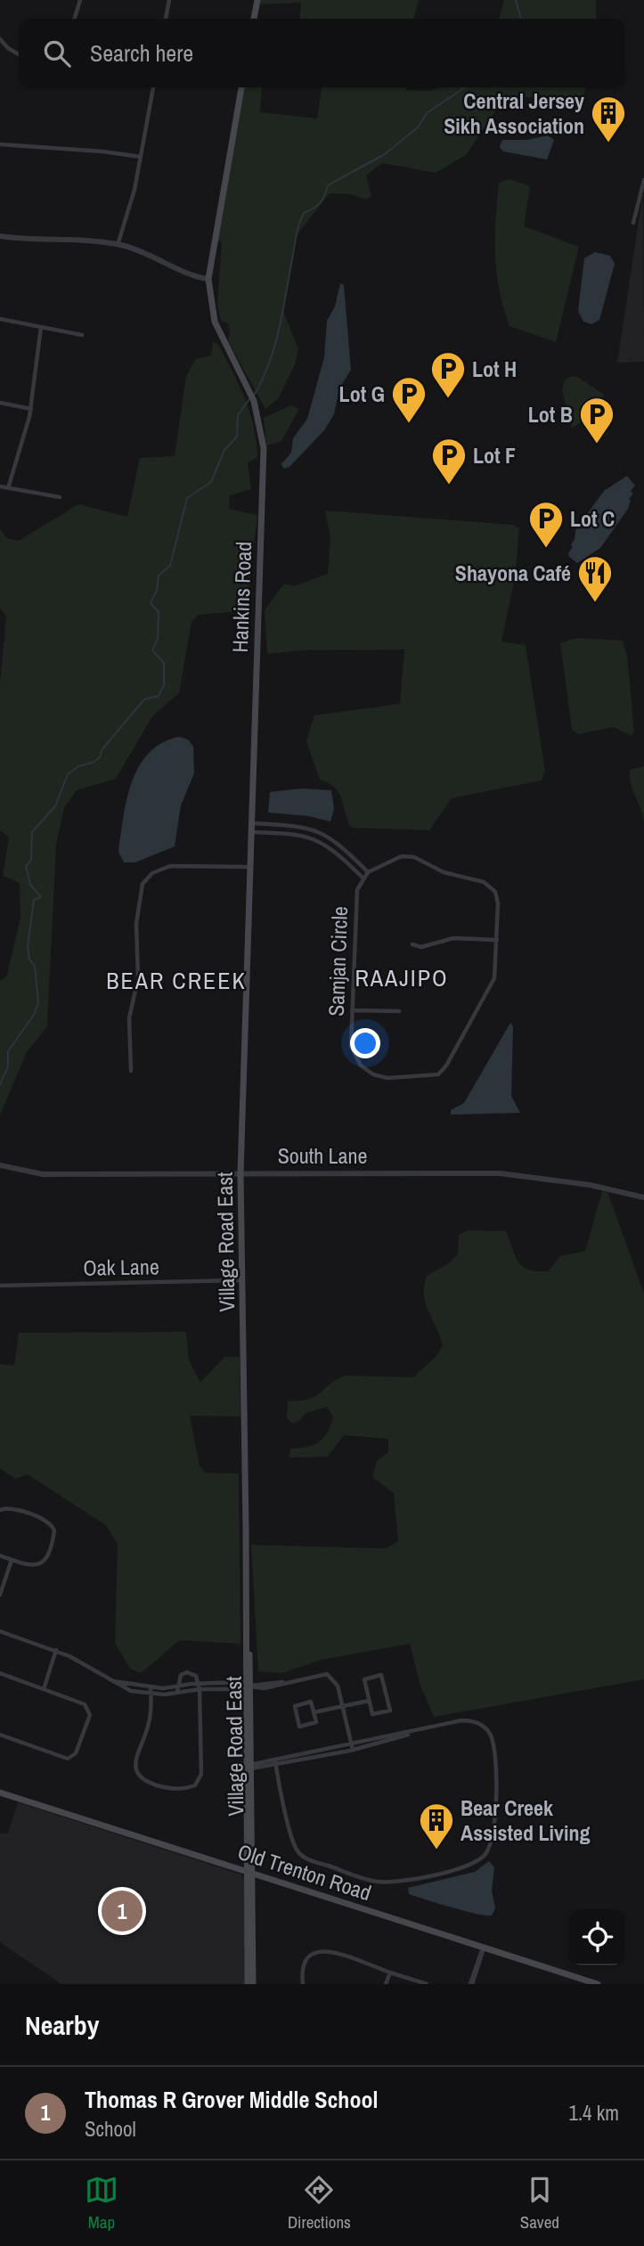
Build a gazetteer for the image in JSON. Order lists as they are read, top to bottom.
{
  "streets": {
    "main road": ["Hankins Road", "Village Road East", "Old Trenton Road"],
    "street": ["Samjan Circle", "South Lane", "Oak Lane"]
  },
  "crossings": [
    ["Hankins Road", "Village Road East"],
    ["South Lane", "Village Road East"],
    ["Village Road East", "Oak Lane"],
    ["Village Road East", "Old Trenton Road"]
  ],
  "districts": ["RAAJIPO", "BEAR CREEK"],
  "places": {
    "building": ["Central Jersey Sikh Association", "Bear Creek Assisted Living"],
    "parking": [
      "Lot H",
      "Lot G",
      "Lot B",
      "Lot F",
      "Lot C"
    ],
    "restaurant": ["Shayona Café"]
  },
  "page": {
    "search": "Search here",
    "pins": "1",
    "heading": "Nearby",
    "list": [
      {
        "mark": "1",
        "name": "Thomas R Grover Middle School",
        "note": "School",
        "value": "1.4 km"
      }
    ],
    "nav": ["Map", "Directions", "Saved"]
  }
}
